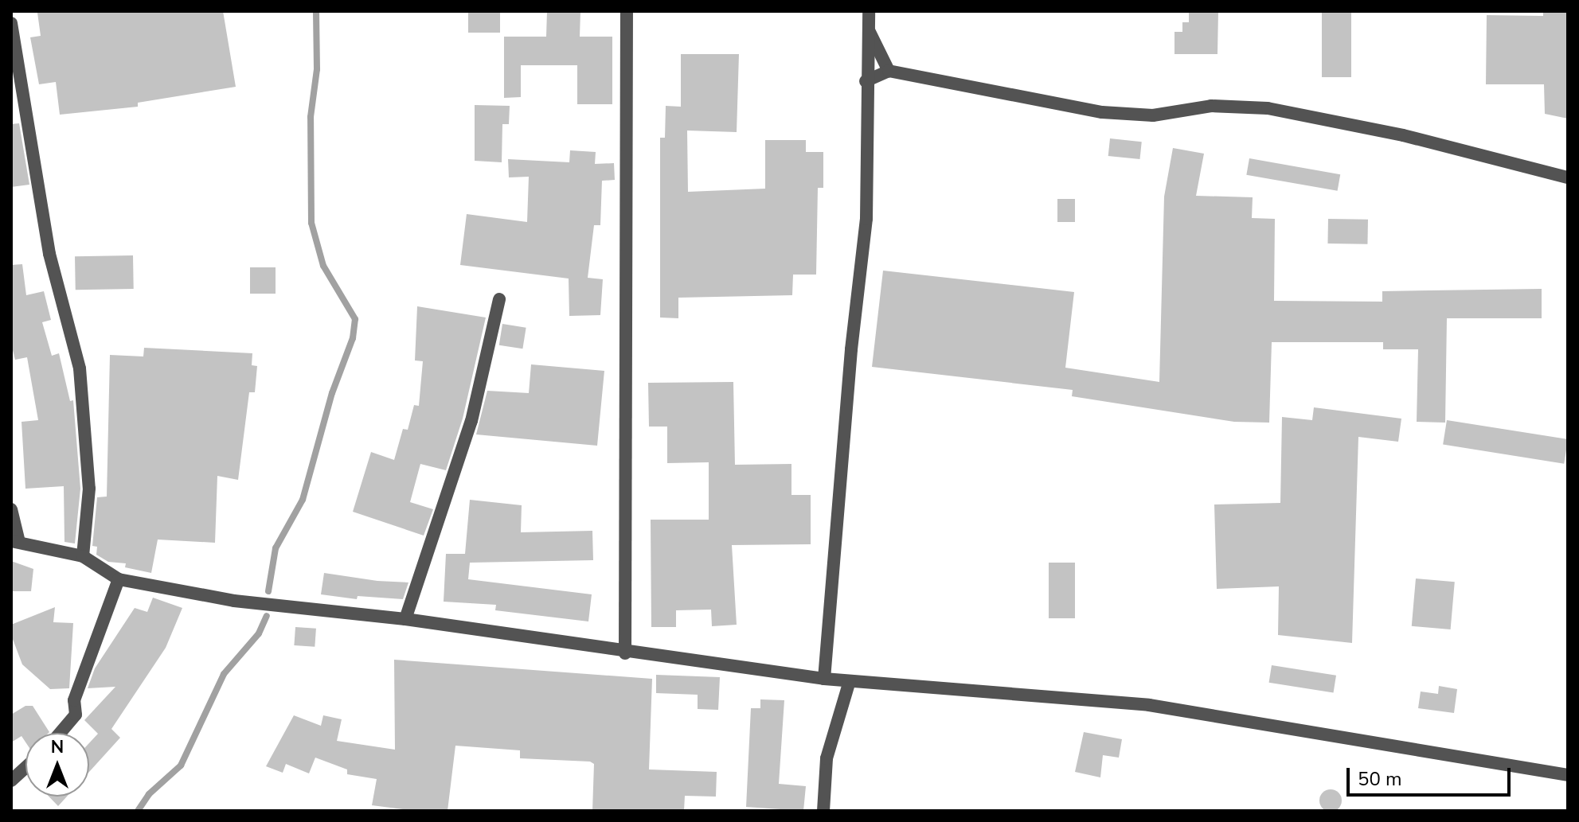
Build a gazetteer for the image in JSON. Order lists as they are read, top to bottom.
{
  "scale_bar": "50 m",
  "north": "top"
}
